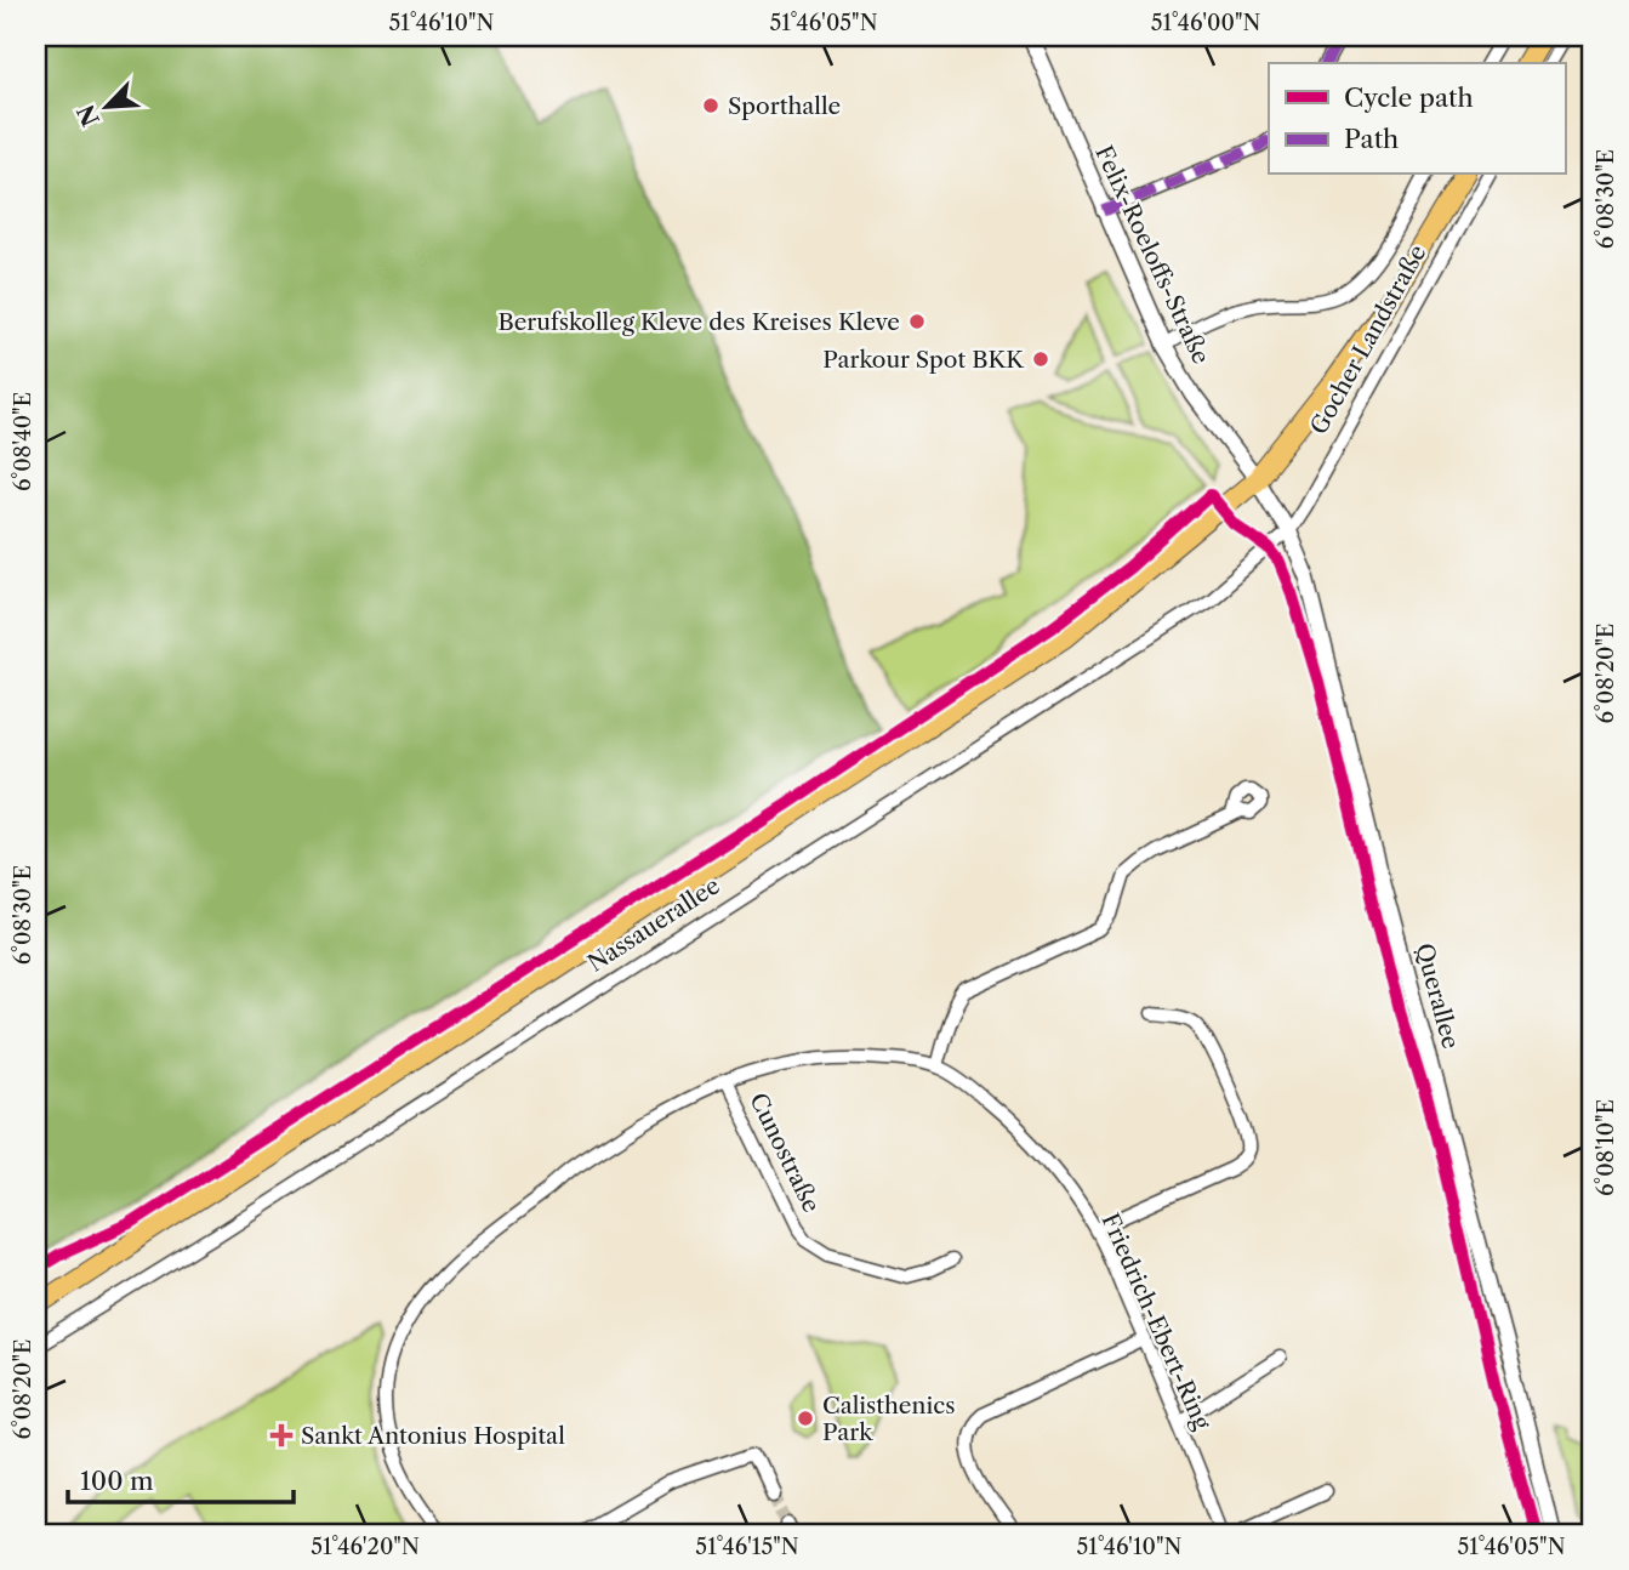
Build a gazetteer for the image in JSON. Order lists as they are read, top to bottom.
{
  "streets": {
    "main road": ["Gocher Landstraße", "Nassauerallee"],
    "street": [
      "Felix-Roeloffs-Straße",
      "Querallee",
      "Cunostraße",
      "Friedrich-Ebert-Ring"
    ]
  },
  "crossings": [
    ["Felix-Roeloffs-Straße", "Gocher Landstraße"],
    ["Felix-Roeloffs-Straße", "Nassauerallee"],
    ["Felix-Roeloffs-Straße", "Querallee"],
    ["Gocher Landstraße", "Nassauerallee"],
    ["Gocher Landstraße", "Querallee"],
    ["Nassauerallee", "Querallee"],
    ["Cunostraße", "Friedrich-Ebert-Ring"]
  ],
  "places": {
    "other": [
      "Sporthalle",
      "Berufskolleg Kleve des Kreises Kleve",
      "Parkour Spot BKK",
      "Calisthenics Park"
    ],
    "health": ["Sankt Antonius Hospital"]
  },
  "legend": ["Cycle path", "Path"],
  "scale_bar": "100 m",
  "north": "bottom left",
  "coordinates": [
    "51°46'10\"N",
    "51°46'05\"N",
    "51°46'00\"N",
    "6°08'30\"E",
    "6°08'40\"E",
    "6°08'20\"E",
    "6°08'10\"E",
    "51°46'20\"N",
    "51°46'15\"N"
  ]
}
